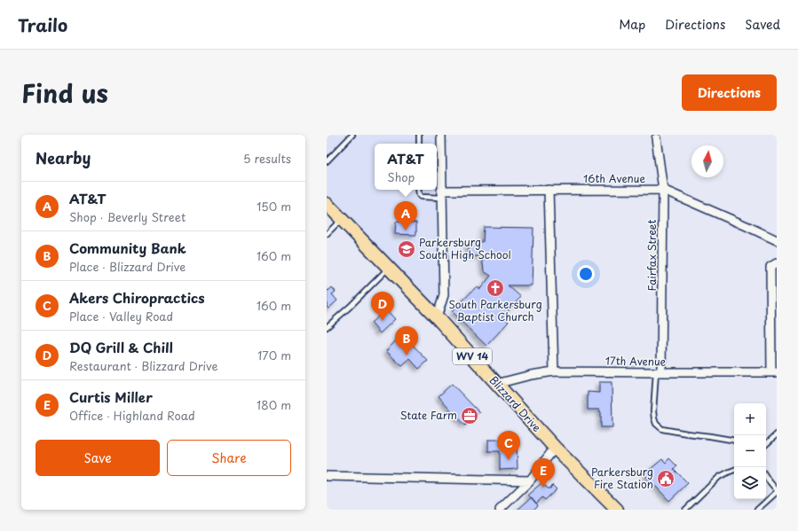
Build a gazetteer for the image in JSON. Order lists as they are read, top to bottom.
{
  "streets": {
    "main road": ["WV 14", "Blizzard Drive"],
    "street": ["16th Avenue", "Fairfax Street", "17th Avenue"]
  },
  "crossings": [
    ["16th Avenue", "Fairfax Street"],
    ["Fairfax Street", "17th Avenue"],
    ["17th Avenue", "Blizzard Drive"]
  ],
  "places": {
    "school or university": ["Parkersburg South High School"],
    "church": ["South Parkersburg Baptist Church"],
    "office": ["State Farm"],
    "public building": ["Parkersburg Fire Station"]
  },
  "north": "top",
  "page": {
    "header": "Trailo",
    "nav": ["Map", "Directions", "Saved"],
    "title": "Find us",
    "buttons": [
      "Directions",
      ["Save", "Share"]
    ],
    "heading": ["Nearby", "5 results"],
    "popup": ["AT&T", "Shop"],
    "list": [
      {
        "mark": "A",
        "name": "AT&T",
        "note": "Shop · Beverly Street",
        "value": "150 m"
      },
      {
        "mark": "B",
        "name": "Community Bank",
        "note": "Place · Blizzard Drive",
        "value": "160 m"
      },
      {
        "mark": "C",
        "name": "Akers Chiropractics",
        "note": "Place · Valley Road",
        "value": "160 m"
      },
      {
        "mark": "D",
        "name": "DQ Grill & Chill",
        "note": "Restaurant · Blizzard Drive",
        "value": "170 m"
      },
      {
        "mark": "E",
        "name": "Curtis Miller",
        "note": "Office · Highland Road",
        "value": "180 m"
      }
    ],
    "pins": [
      "A",
      "D",
      "B",
      "C",
      "E"
    ],
    "map_buttons": ["+", "−"]
  }
}
